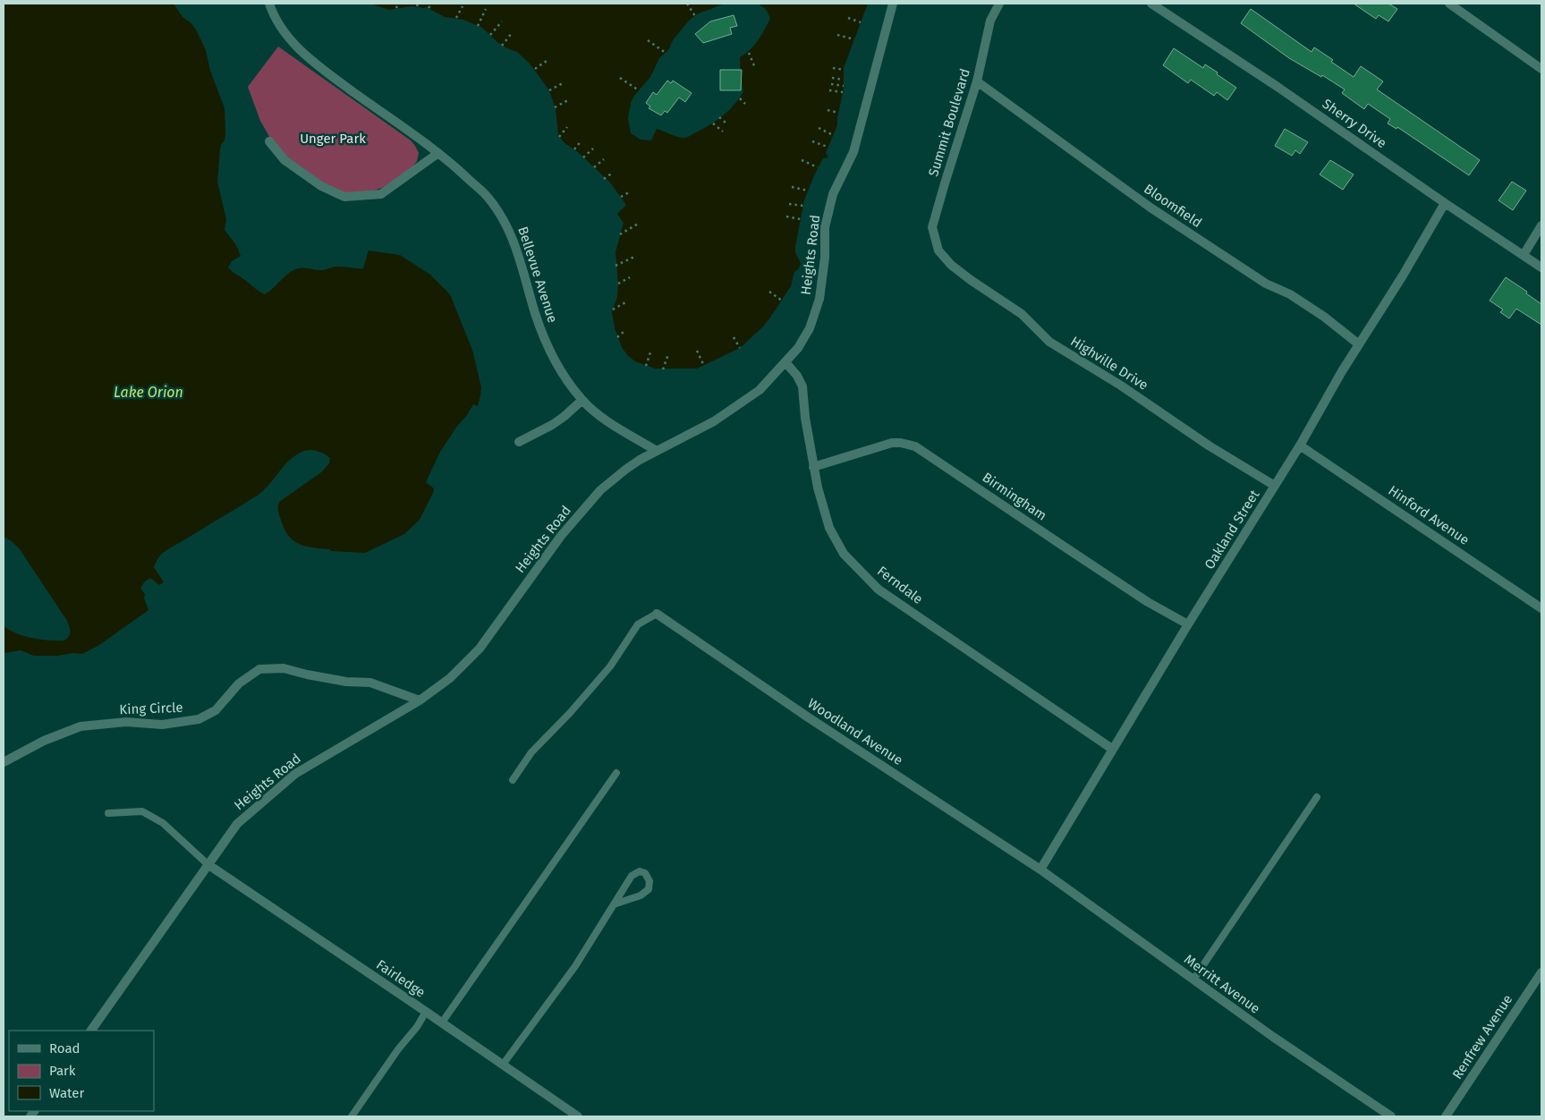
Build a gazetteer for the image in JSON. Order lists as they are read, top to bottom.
{
  "streets": {
    "street": [
      "Summit Boulevard",
      "Sherry Drive",
      "Bloomfield",
      "Heights Road",
      "Bellevue Avenue",
      "Highville Drive",
      "Birmingham",
      "Hinford Avenue",
      "Oakland Street",
      "Ferndale",
      "King Circle",
      "Woodland Avenue",
      "Fairledge",
      "Merritt Avenue",
      "Renfrew Avenue"
    ]
  },
  "crossings": [
    ["Summit Boulevard", "Bloomfield"],
    ["Summit Boulevard", "Highville Drive"],
    ["Sherry Drive", "Oakland Street"],
    ["Bloomfield", "Oakland Street"],
    ["Heights Road", "Bellevue Avenue"],
    ["Heights Road", "Ferndale"],
    ["Heights Road", "King Circle"],
    ["Heights Road", "Fairledge"],
    ["Highville Drive", "Oakland Street"],
    ["Birmingham", "Oakland Street"],
    ["Birmingham", "Ferndale"],
    ["Hinford Avenue", "Oakland Street"],
    ["Oakland Street", "Ferndale"],
    ["Oakland Street", "Woodland Avenue"],
    ["Oakland Street", "Merritt Avenue"],
    ["Woodland Avenue", "Merritt Avenue"]
  ],
  "water": ["Lake Orion"],
  "parks": ["Unger Park"],
  "legend": ["Road", "Park", "Water"]
}
